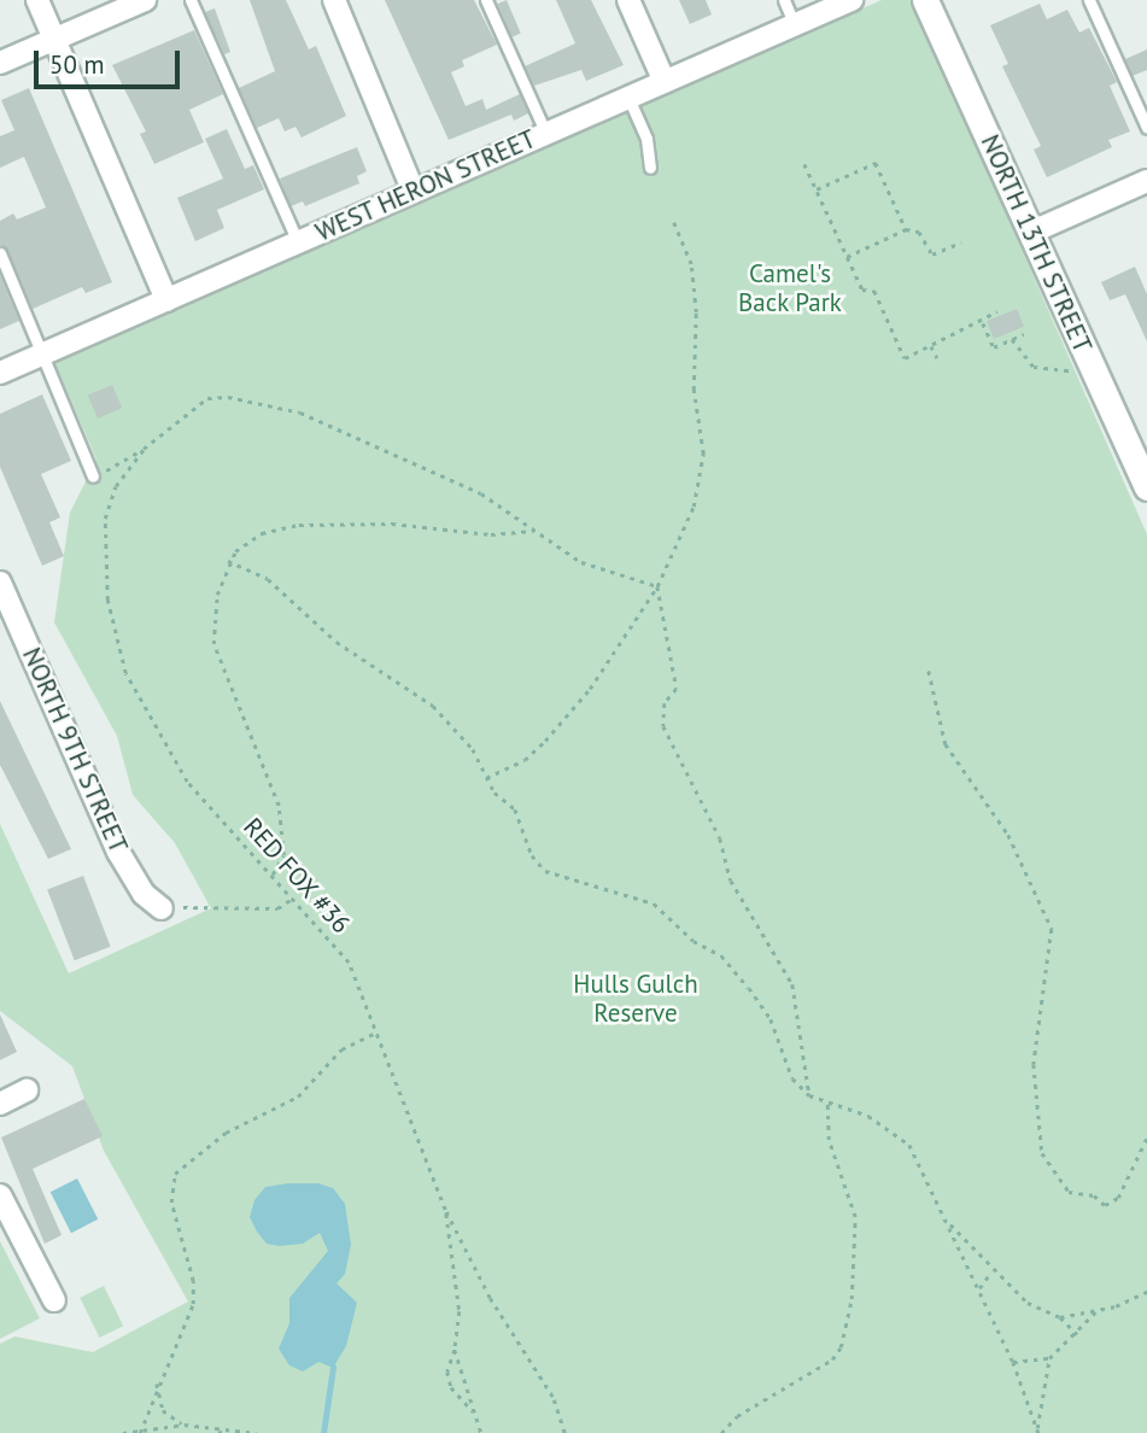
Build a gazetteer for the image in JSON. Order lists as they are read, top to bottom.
{
  "streets": {
    "street": ["WEST HERON STREET", "NORTH 13TH STREET", "NORTH 9TH STREET"],
    "path": ["RED FOX #36"]
  },
  "parks": ["Camel's Back Park", "Hulls Gulch Reserve"],
  "scale_bar": "50 m"
}
